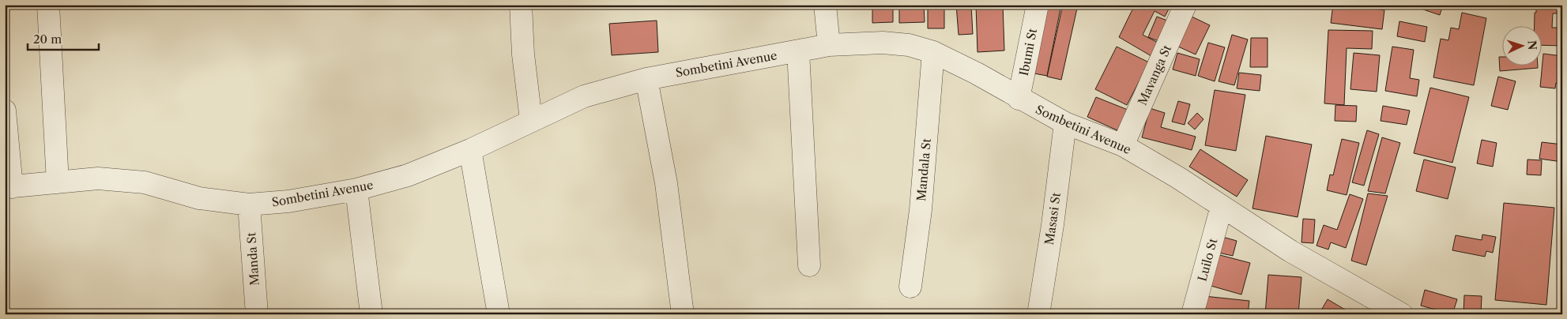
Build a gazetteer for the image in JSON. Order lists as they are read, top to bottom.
{
  "streets": {
    "street": [
      "Ibumi St",
      "Sombetini Avenue",
      "Mavanga St",
      "Mandala St",
      "Masasi St",
      "Manda St",
      "Luilo St"
    ]
  },
  "crossings": [
    ["Ibumi St", "Sombetini Avenue"],
    ["Sombetini Avenue", "Mavanga St"],
    ["Sombetini Avenue", "Mandala St"],
    ["Sombetini Avenue", "Masasi St"],
    ["Sombetini Avenue", "Manda St"],
    ["Sombetini Avenue", "Luilo St"]
  ],
  "scale_bar": "20 m",
  "north": "right"
}
